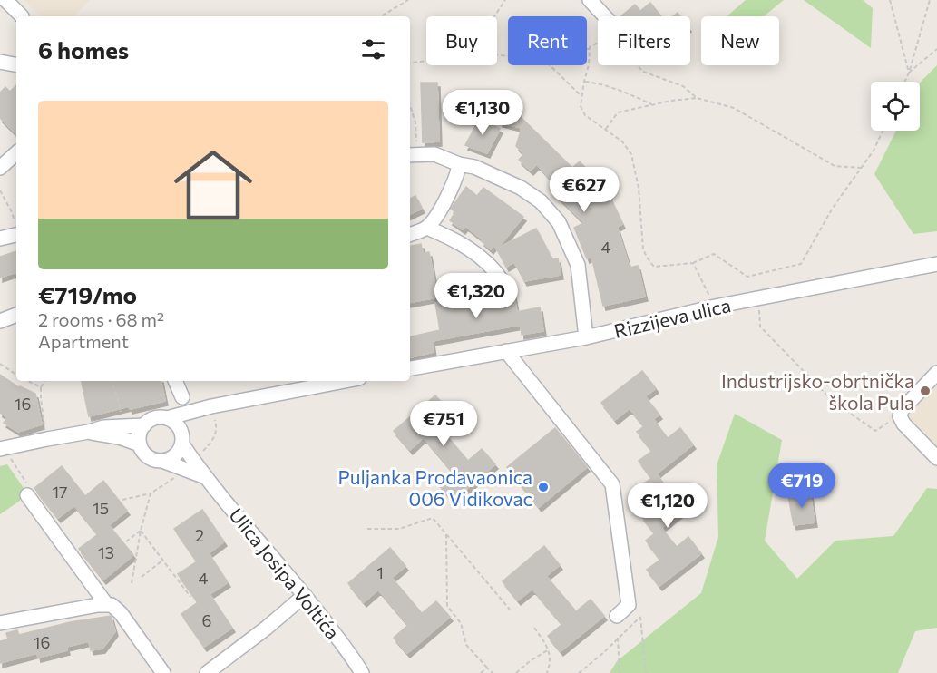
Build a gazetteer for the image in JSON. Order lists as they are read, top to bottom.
{
  "streets": {
    "street": ["Rizzijeva ulica", "Ulica Josipa Voltića"]
  },
  "places": ["Industrijsko-obrtnička škola Pula", "Puljanka Prodavaonica 006 Vidikovac"],
  "house_numbers": [
    "4",
    "16",
    "17",
    "15",
    "2",
    "13",
    "1",
    "4",
    "6",
    "16"
  ],
  "page": {
    "chip": [
      "Buy",
      "Rent",
      "Filters",
      "New"
    ],
    "heading": "6 homes",
    "list": [
      {
        "name": "€719/mo",
        "note": "2 rooms · 68 m² · Apartment"
      }
    ],
    "price": [
      "€1,130",
      "€627",
      "€1,320",
      "€751",
      "€719",
      "€1,120"
    ]
  }
}
